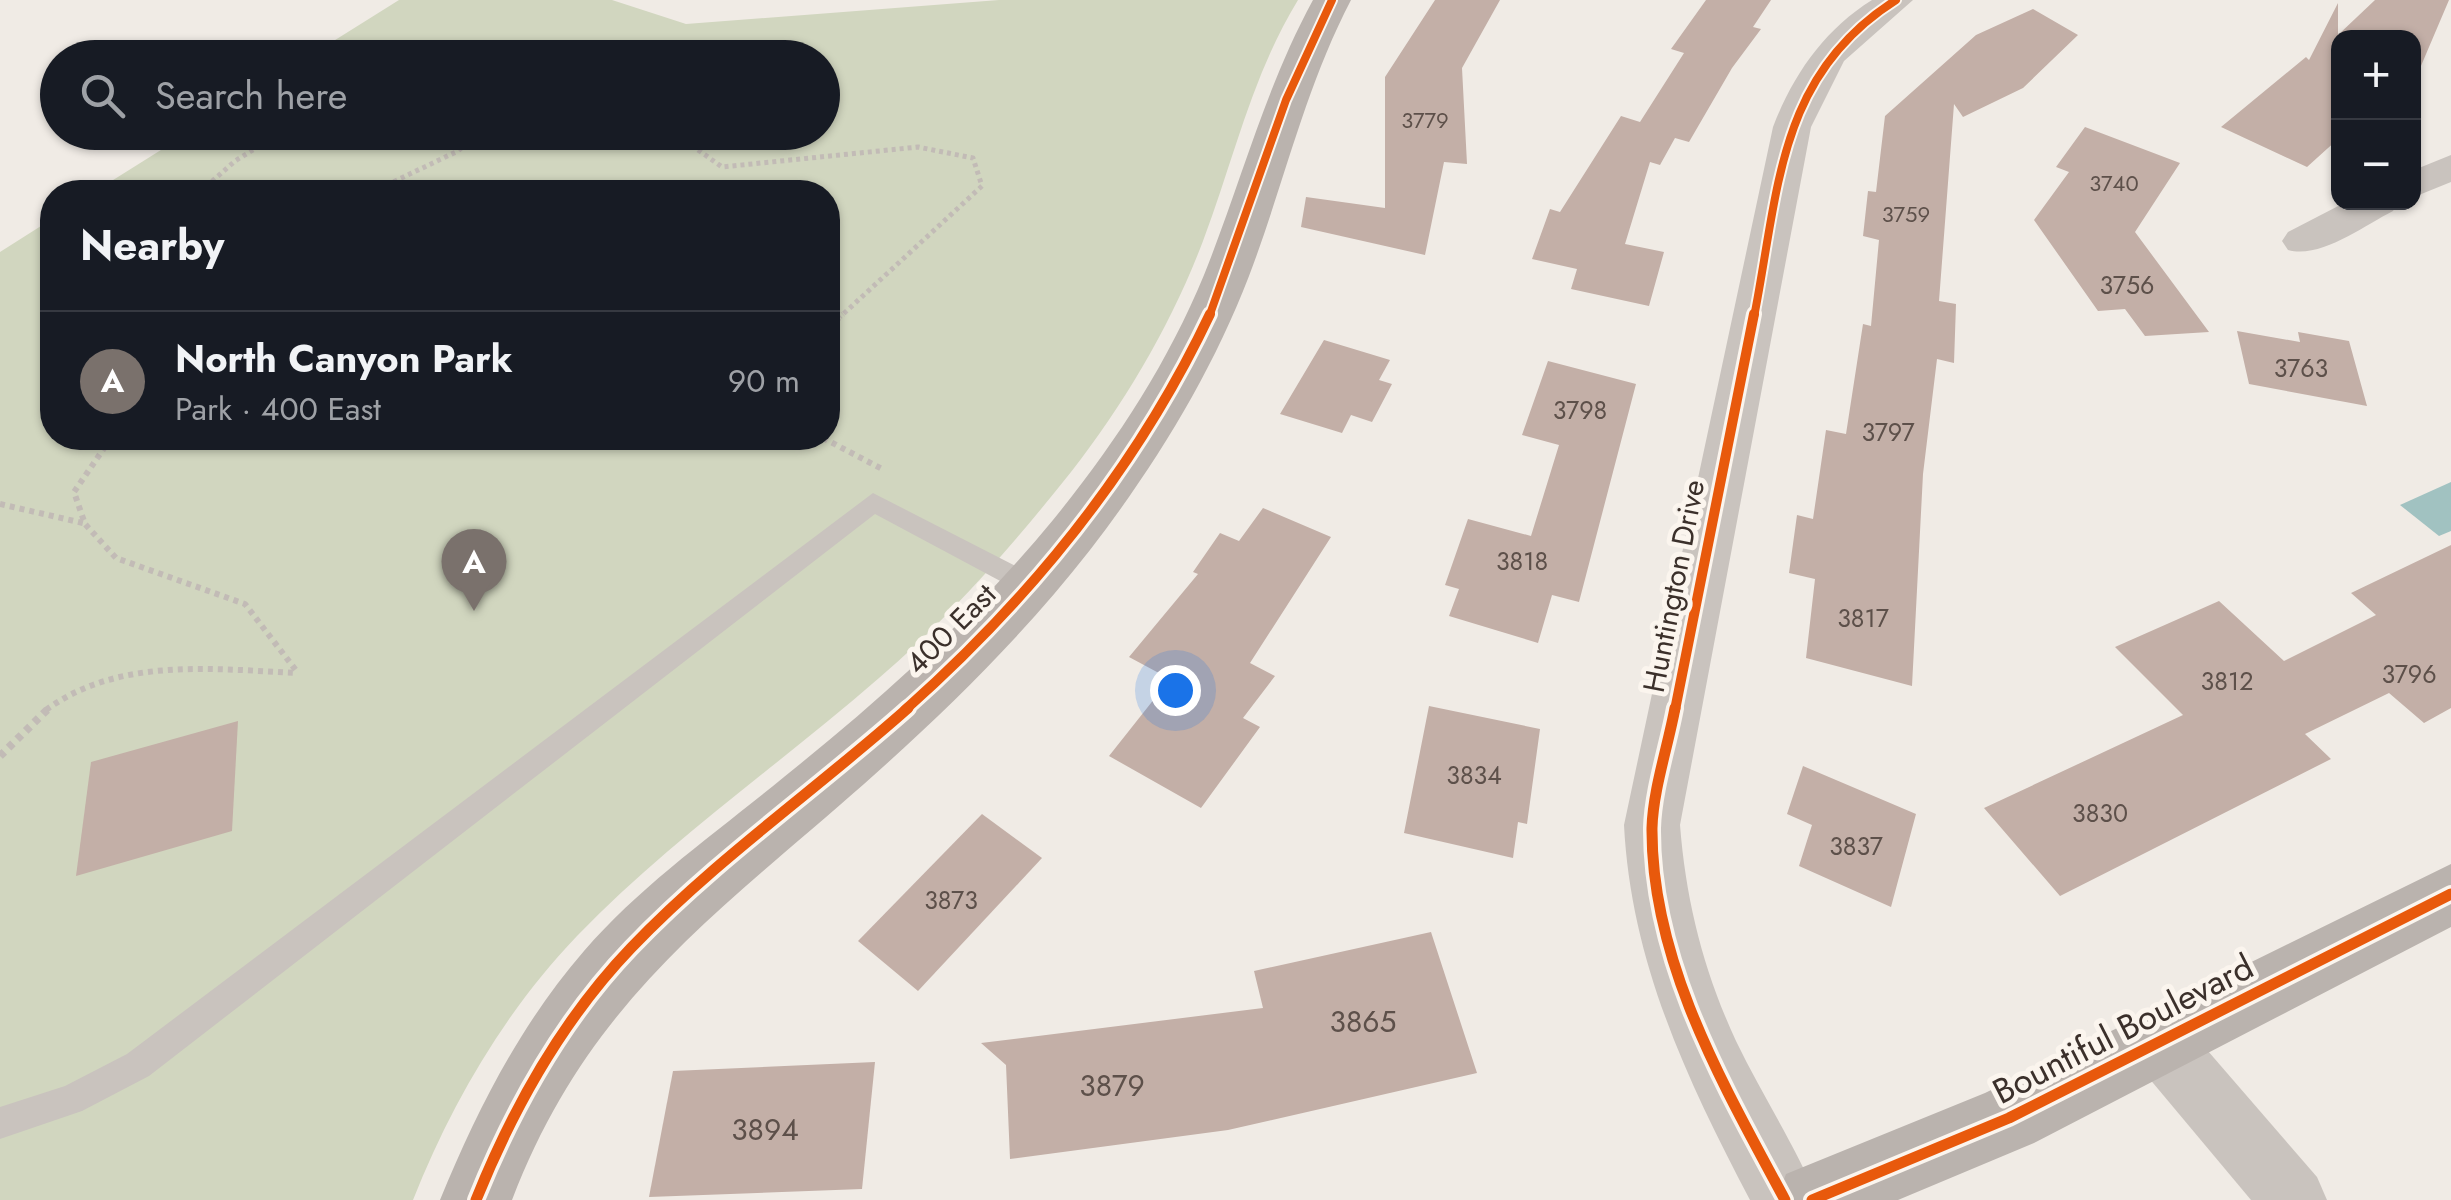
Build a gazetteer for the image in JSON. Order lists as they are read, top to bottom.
{
  "streets": {
    "street": ["Huntington Drive", "400 East", "Bountiful Boulevard"]
  },
  "house_numbers": [
    "3779",
    "3740",
    "3759",
    "3756",
    "3763",
    "3798",
    "3797",
    "3818",
    "3817",
    "3796",
    "3812",
    "3834",
    "3830",
    "3837",
    "3873",
    "3865",
    "3879",
    "3894"
  ],
  "page": {
    "map_buttons": ["+", "−"],
    "search": "Search here",
    "heading": "Nearby",
    "list": [
      {
        "mark": "A",
        "name": "North Canyon Park",
        "note": "Park · 400 East",
        "value": "90 m"
      }
    ],
    "pins": "A"
  }
}
